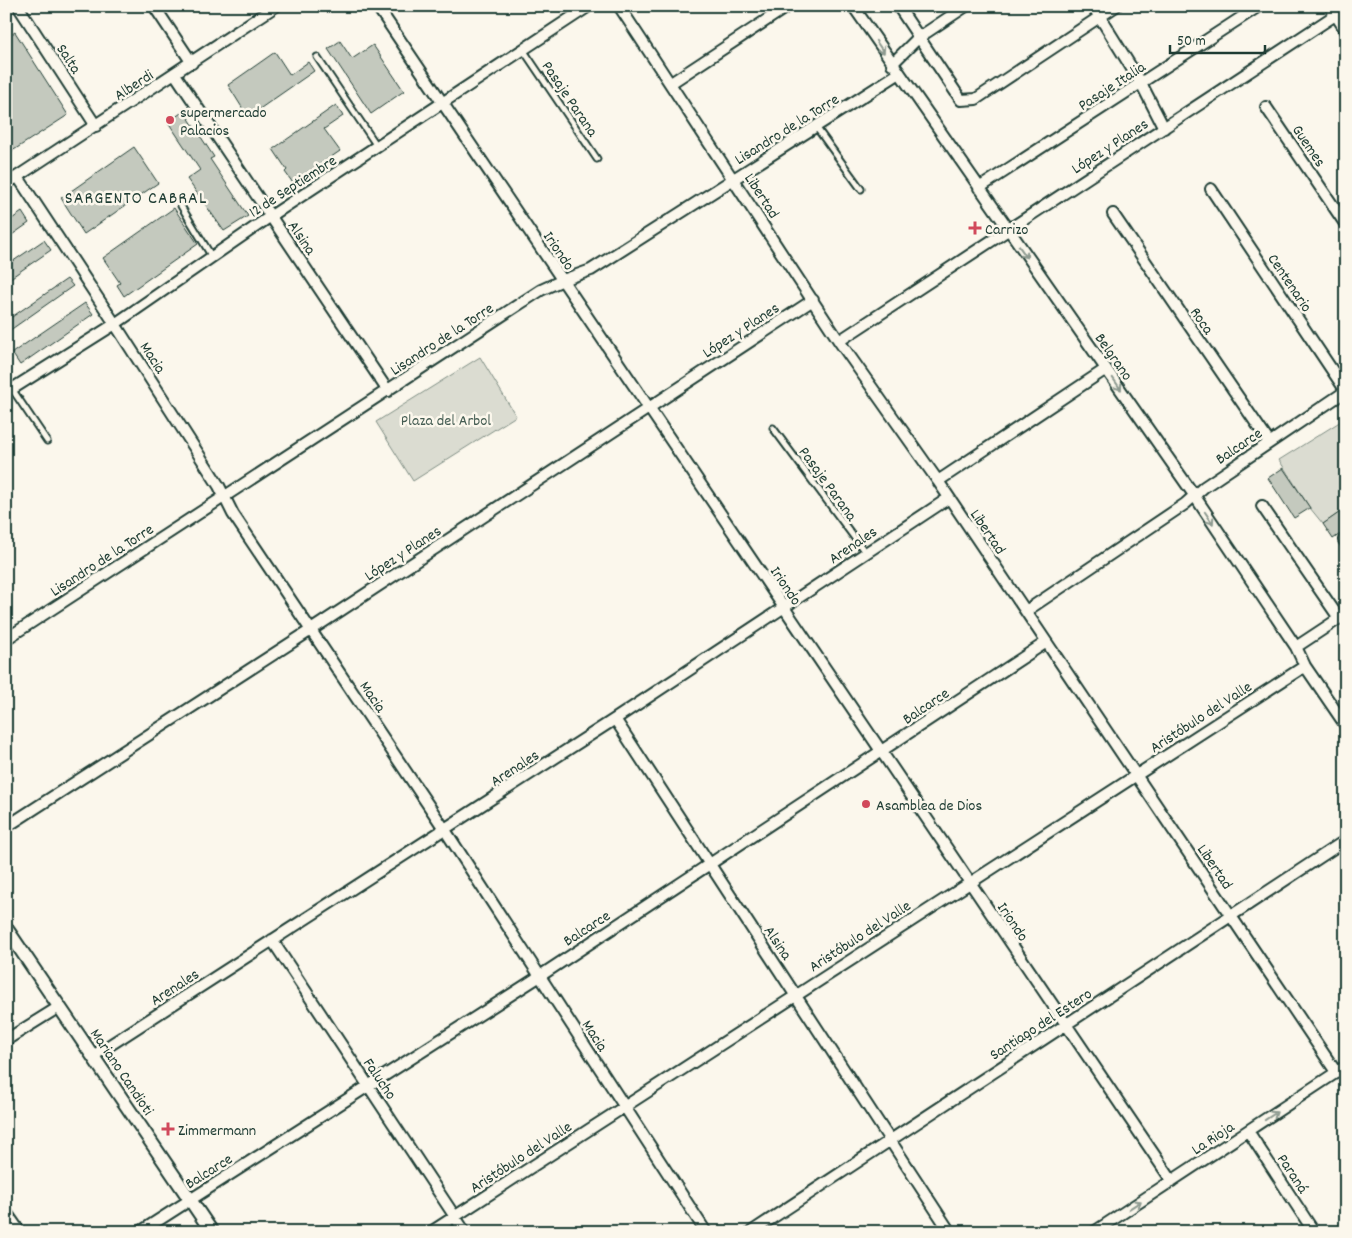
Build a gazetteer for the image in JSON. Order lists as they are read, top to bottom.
{
  "streets": {
    "street": [
      "Salta",
      "Alberdi",
      "Pasaje Italia",
      "Lisandro de la Torre",
      "López y Planes",
      "Guemes",
      "12 de Septiembre",
      "Libertad",
      "Alsina",
      "Iriondo",
      "Centenario",
      "Roca",
      "Belgrano",
      "Macia",
      "Balcarce",
      "Arenales",
      "Aristóbulo del Valle",
      "Santiago del Estero",
      "Mariano Candioti",
      "Falucho",
      "La Rioja",
      "Paraná"
    ],
    "lane": ["Pasaje Parana"]
  },
  "crossings": [
    ["Salta", "Alberdi"],
    ["Alberdi", "Alsina"],
    ["Alberdi", "Macia"],
    ["Pasaje Italia", "Belgrano"],
    ["Pasaje Parana", "12 de Septiembre"],
    ["Pasaje Parana", "Arenales"],
    ["Lisandro de la Torre", "Libertad"],
    ["Lisandro de la Torre", "Alsina"],
    ["Lisandro de la Torre", "Iriondo"],
    ["Lisandro de la Torre", "Belgrano"],
    ["Lisandro de la Torre", "Macia"],
    ["López y Planes", "Libertad"],
    ["López y Planes", "Iriondo"],
    ["López y Planes", "Belgrano"],
    ["López y Planes", "Macia"],
    ["12 de Septiembre", "Alsina"],
    ["12 de Septiembre", "Iriondo"],
    ["12 de Septiembre", "Macia"],
    ["Libertad", "Balcarce"],
    ["Libertad", "Arenales"],
    ["Libertad", "Aristóbulo del Valle"],
    ["Libertad", "Santiago del Estero"],
    ["Libertad", "La Rioja"],
    ["Alsina", "Balcarce"],
    ["Alsina", "Arenales"],
    ["Alsina", "Aristóbulo del Valle"],
    ["Alsina", "Santiago del Estero"],
    ["Iriondo", "Balcarce"],
    ["Iriondo", "Arenales"],
    ["Iriondo", "Aristóbulo del Valle"],
    ["Iriondo", "Santiago del Estero"],
    ["Iriondo", "La Rioja"],
    ["Centenario", "Balcarce"],
    ["Roca", "Balcarce"],
    ["Belgrano", "Balcarce"],
    ["Belgrano", "Aristóbulo del Valle"],
    ["Macia", "Balcarce"],
    ["Macia", "Arenales"],
    ["Macia", "Aristóbulo del Valle"],
    ["Balcarce", "Mariano Candioti"],
    ["Balcarce", "Falucho"],
    ["Arenales", "Mariano Candioti"],
    ["Arenales", "Falucho"],
    ["Aristóbulo del Valle", "Falucho"],
    ["La Rioja", "Paraná"]
  ],
  "one_way": ["La Rioja"],
  "districts": ["SARGENTO CABRAL"],
  "parks": ["Plaza del Arbol"],
  "places": {
    "other": ["supermercado Palacios", "Asamblea de Dios"],
    "health": ["Carrizo", "Zimmermann"]
  },
  "scale_bar": "50 m"
}
